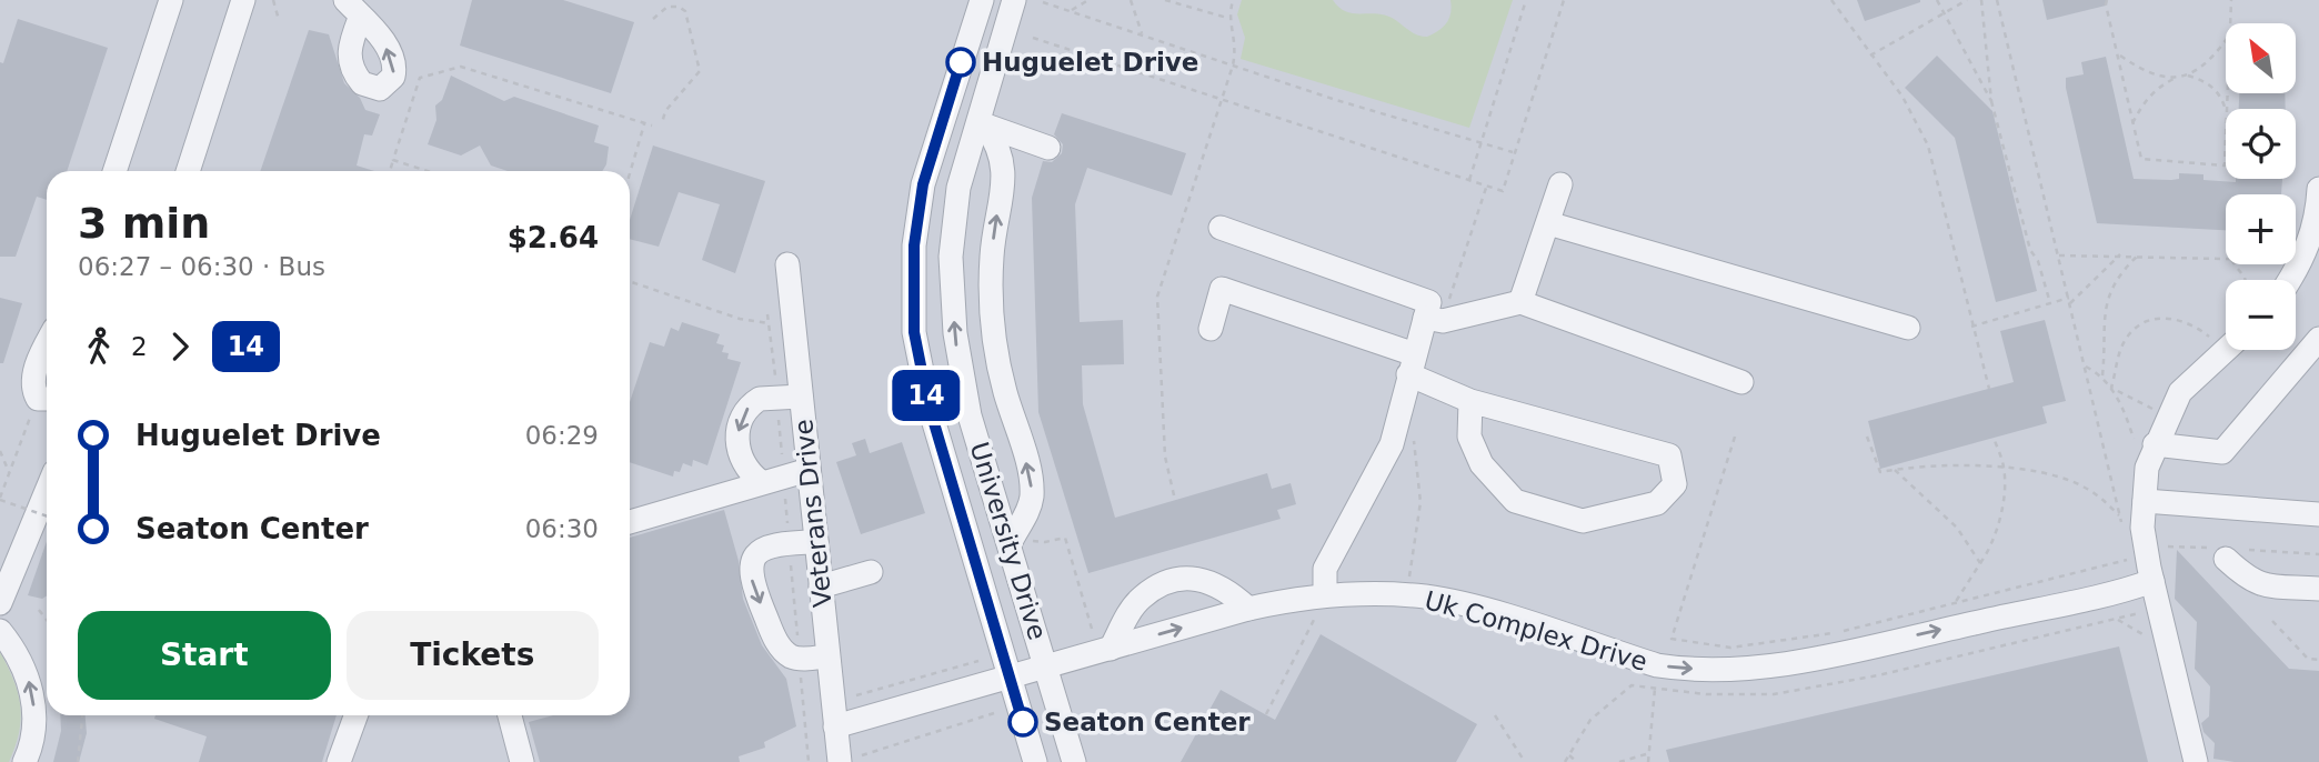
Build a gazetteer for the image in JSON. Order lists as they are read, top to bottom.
{
  "streets": {
    "street": ["Veterans Drive", "University Drive", "Uk Complex Drive"]
  },
  "crossings": [
    ["Veterans Drive", "Uk Complex Drive"],
    ["University Drive", "Uk Complex Drive"]
  ],
  "one_way": ["Uk Complex Drive"],
  "places": ["Huguelet Drive", "Seaton Center"],
  "lines": ["bus line 14"],
  "north": "top left",
  "page": {
    "on_map": "14",
    "map_buttons": ["+", "−"],
    "heading": ["3 min", "06:27 – 06:30 · Bus", "$2.64"],
    "legs": ["2", "14"],
    "list": [
      {
        "name": "Huguelet Drive",
        "value": "06:29"
      },
      {
        "name": "Seaton Center",
        "value": "06:30"
      }
    ],
    "buttons": ["Start", "Tickets"]
  }
}
